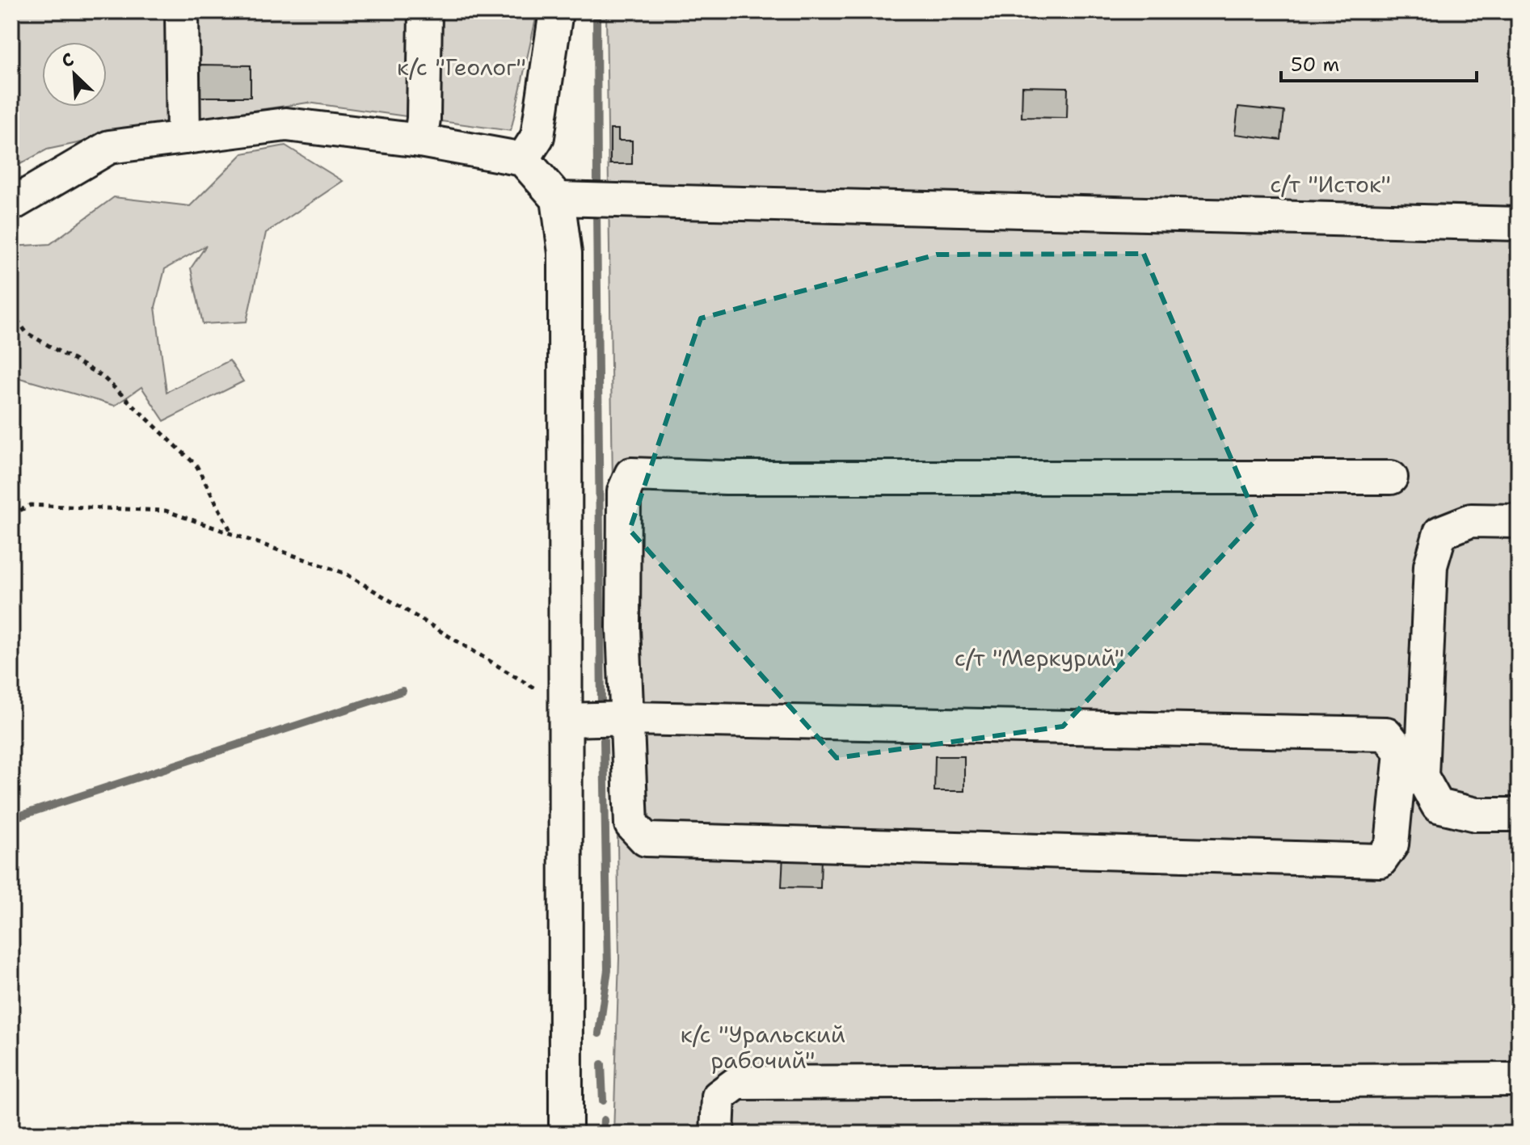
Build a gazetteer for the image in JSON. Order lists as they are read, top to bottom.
{
  "parks": [
    "к/с \"Геолог\"",
    "с/т \"Исток\"",
    "с/т \"Меркурий\"",
    "к/с \"Уральский рабочий\""
  ],
  "scale_bar": "50 m",
  "north": "top left"
}
